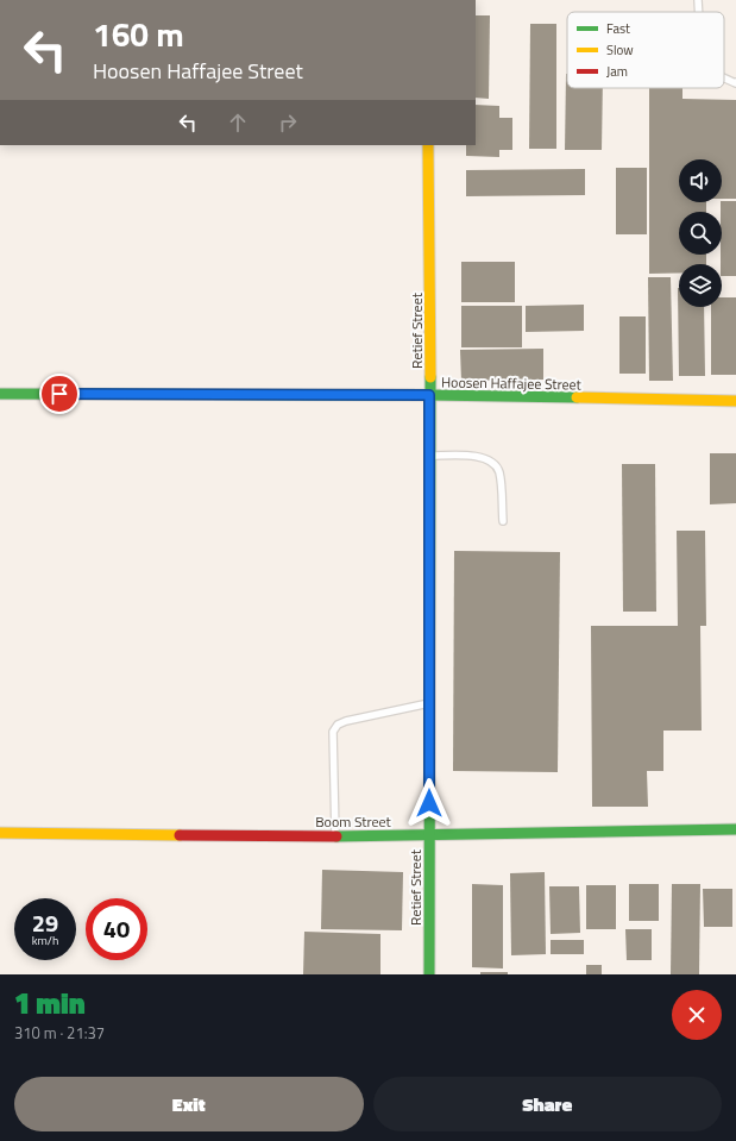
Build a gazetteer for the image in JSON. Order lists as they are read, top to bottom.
{
  "streets": {
    "street": ["Retief Street", "Hoosen Haffajee Street", "Boom Street"]
  },
  "crossings": [
    ["Retief Street", "Hoosen Haffajee Street"],
    ["Retief Street", "Boom Street"]
  ],
  "legend": ["Fast", "Slow", "Jam"],
  "page": {
    "turn": ["160 m", "Hoosen Haffajee Street"],
    "speed": "29 km/h",
    "limit": "40",
    "heading": ["1 min", "310 m · 21:37"],
    "buttons": ["Exit", "Share"]
  }
}
